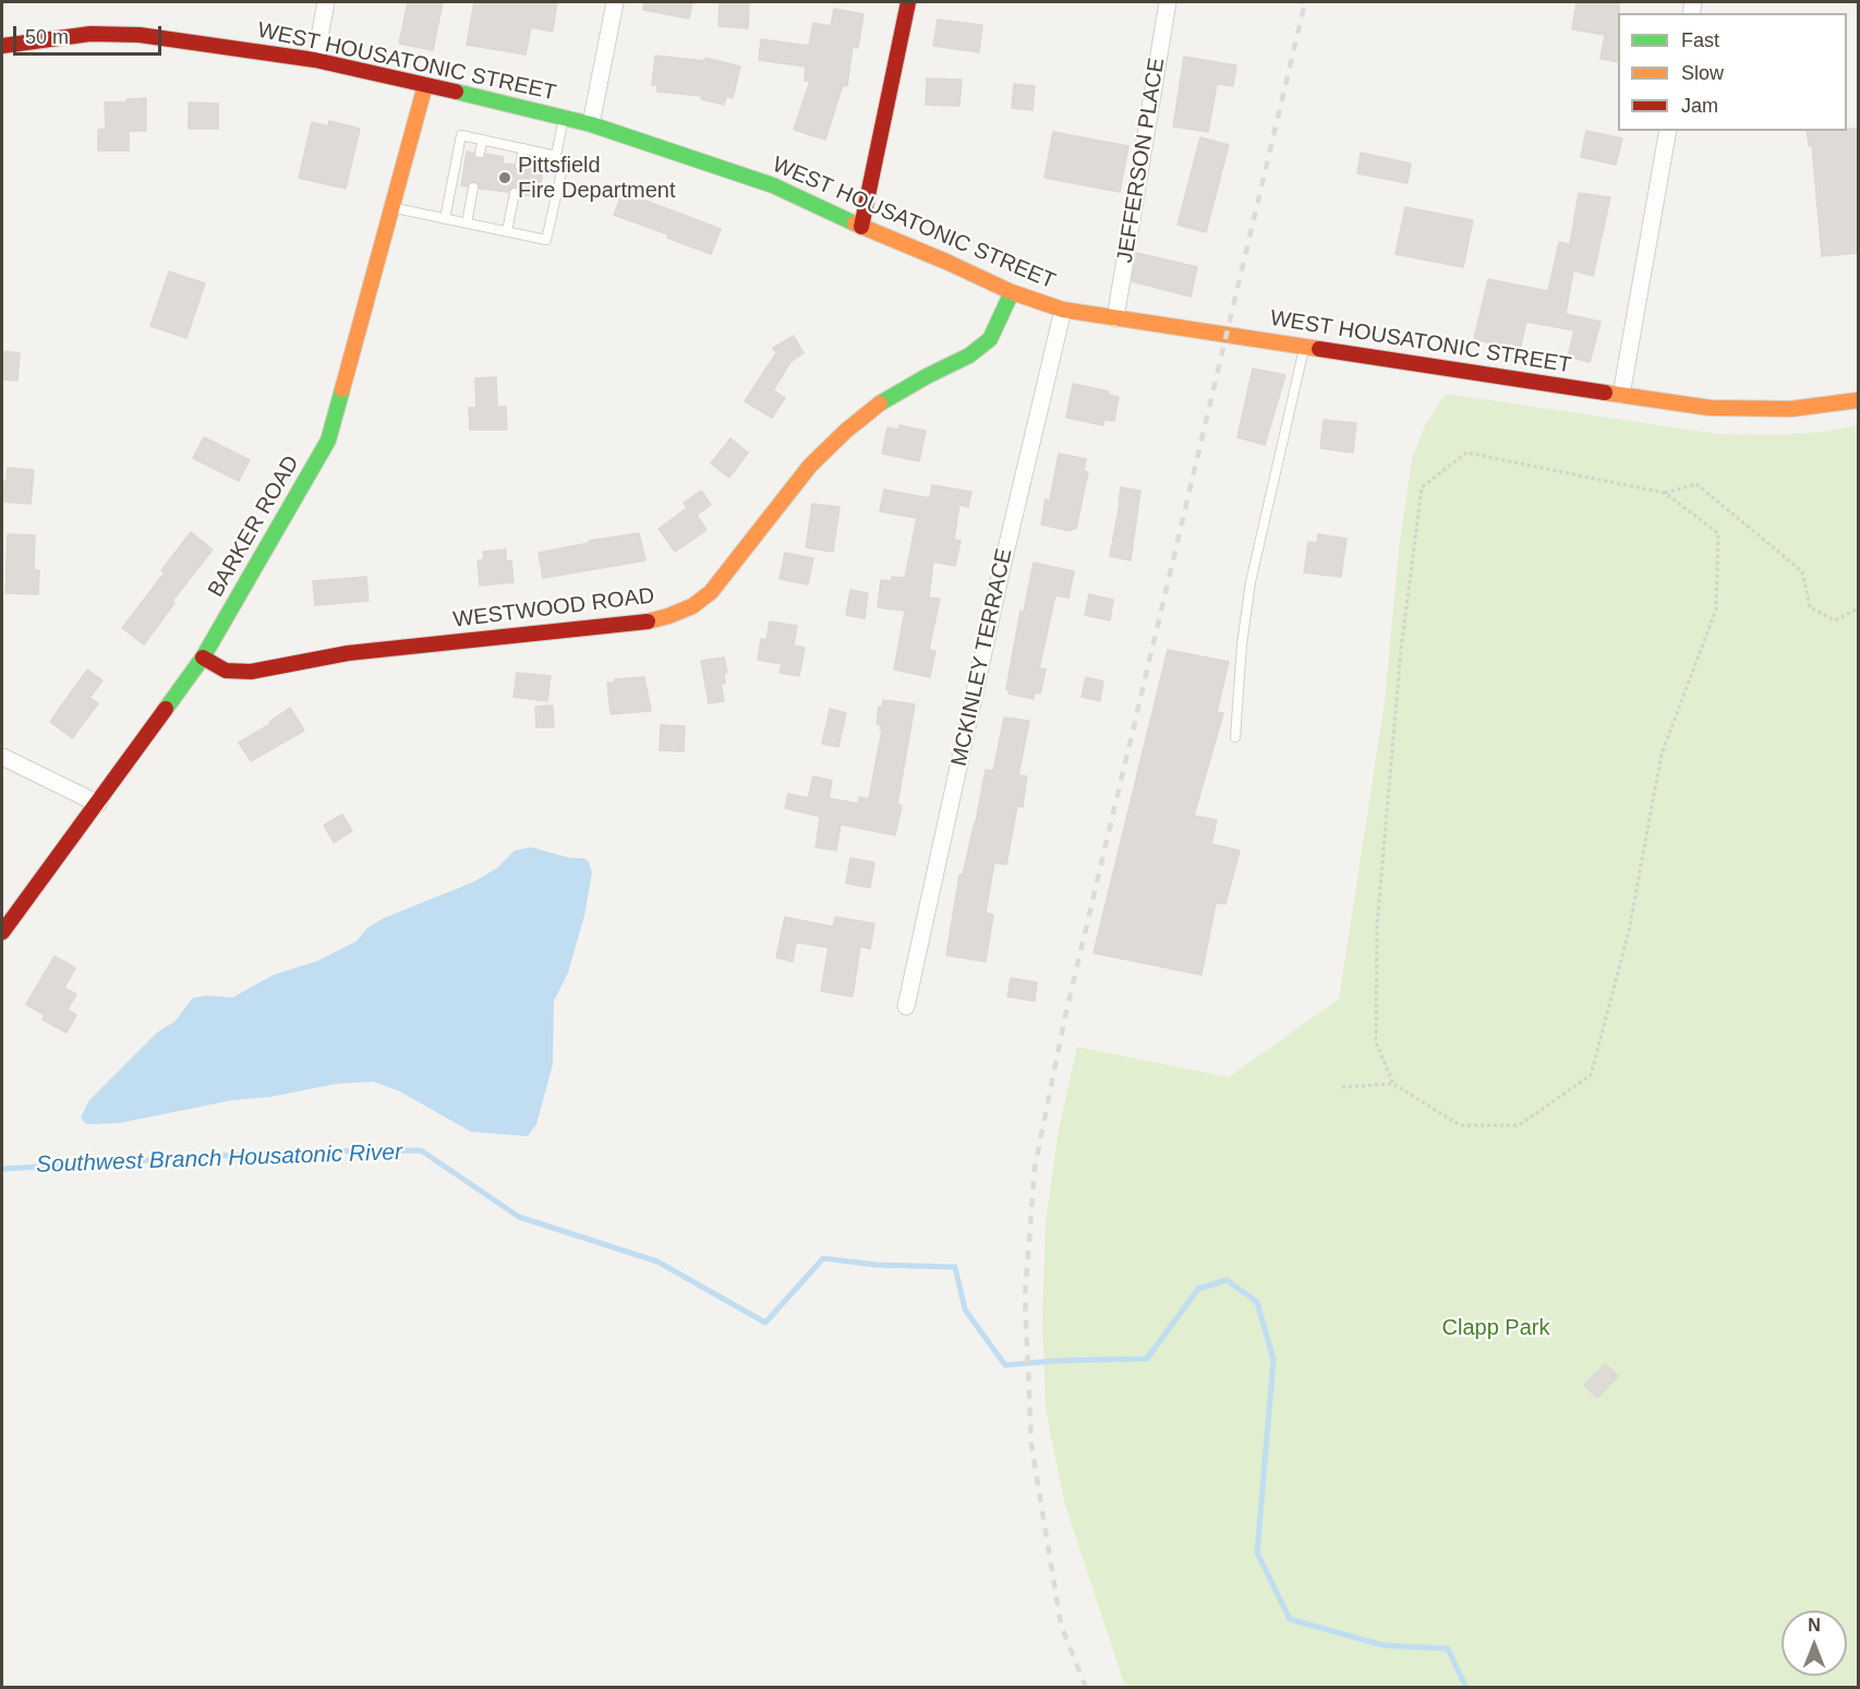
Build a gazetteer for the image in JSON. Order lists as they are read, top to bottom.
{
  "streets": {
    "main road": ["WEST HOUSATONIC STREET", "BARKER ROAD", "WESTWOOD ROAD"],
    "street": ["JEFFERSON PLACE", "MCKINLEY TERRACE"]
  },
  "crossings": [
    ["WEST HOUSATONIC STREET", "JEFFERSON PLACE"],
    ["WEST HOUSATONIC STREET", "BARKER ROAD"],
    ["WEST HOUSATONIC STREET", "WESTWOOD ROAD"],
    ["WEST HOUSATONIC STREET", "MCKINLEY TERRACE"],
    ["BARKER ROAD", "WESTWOOD ROAD"]
  ],
  "water": ["Southwest Branch Housatonic River"],
  "parks": ["Clapp Park"],
  "places": ["Pittsfield Fire Department"],
  "legend": ["Fast", "Slow", "Jam"],
  "scale_bar": "50 m",
  "north": "top"
}
